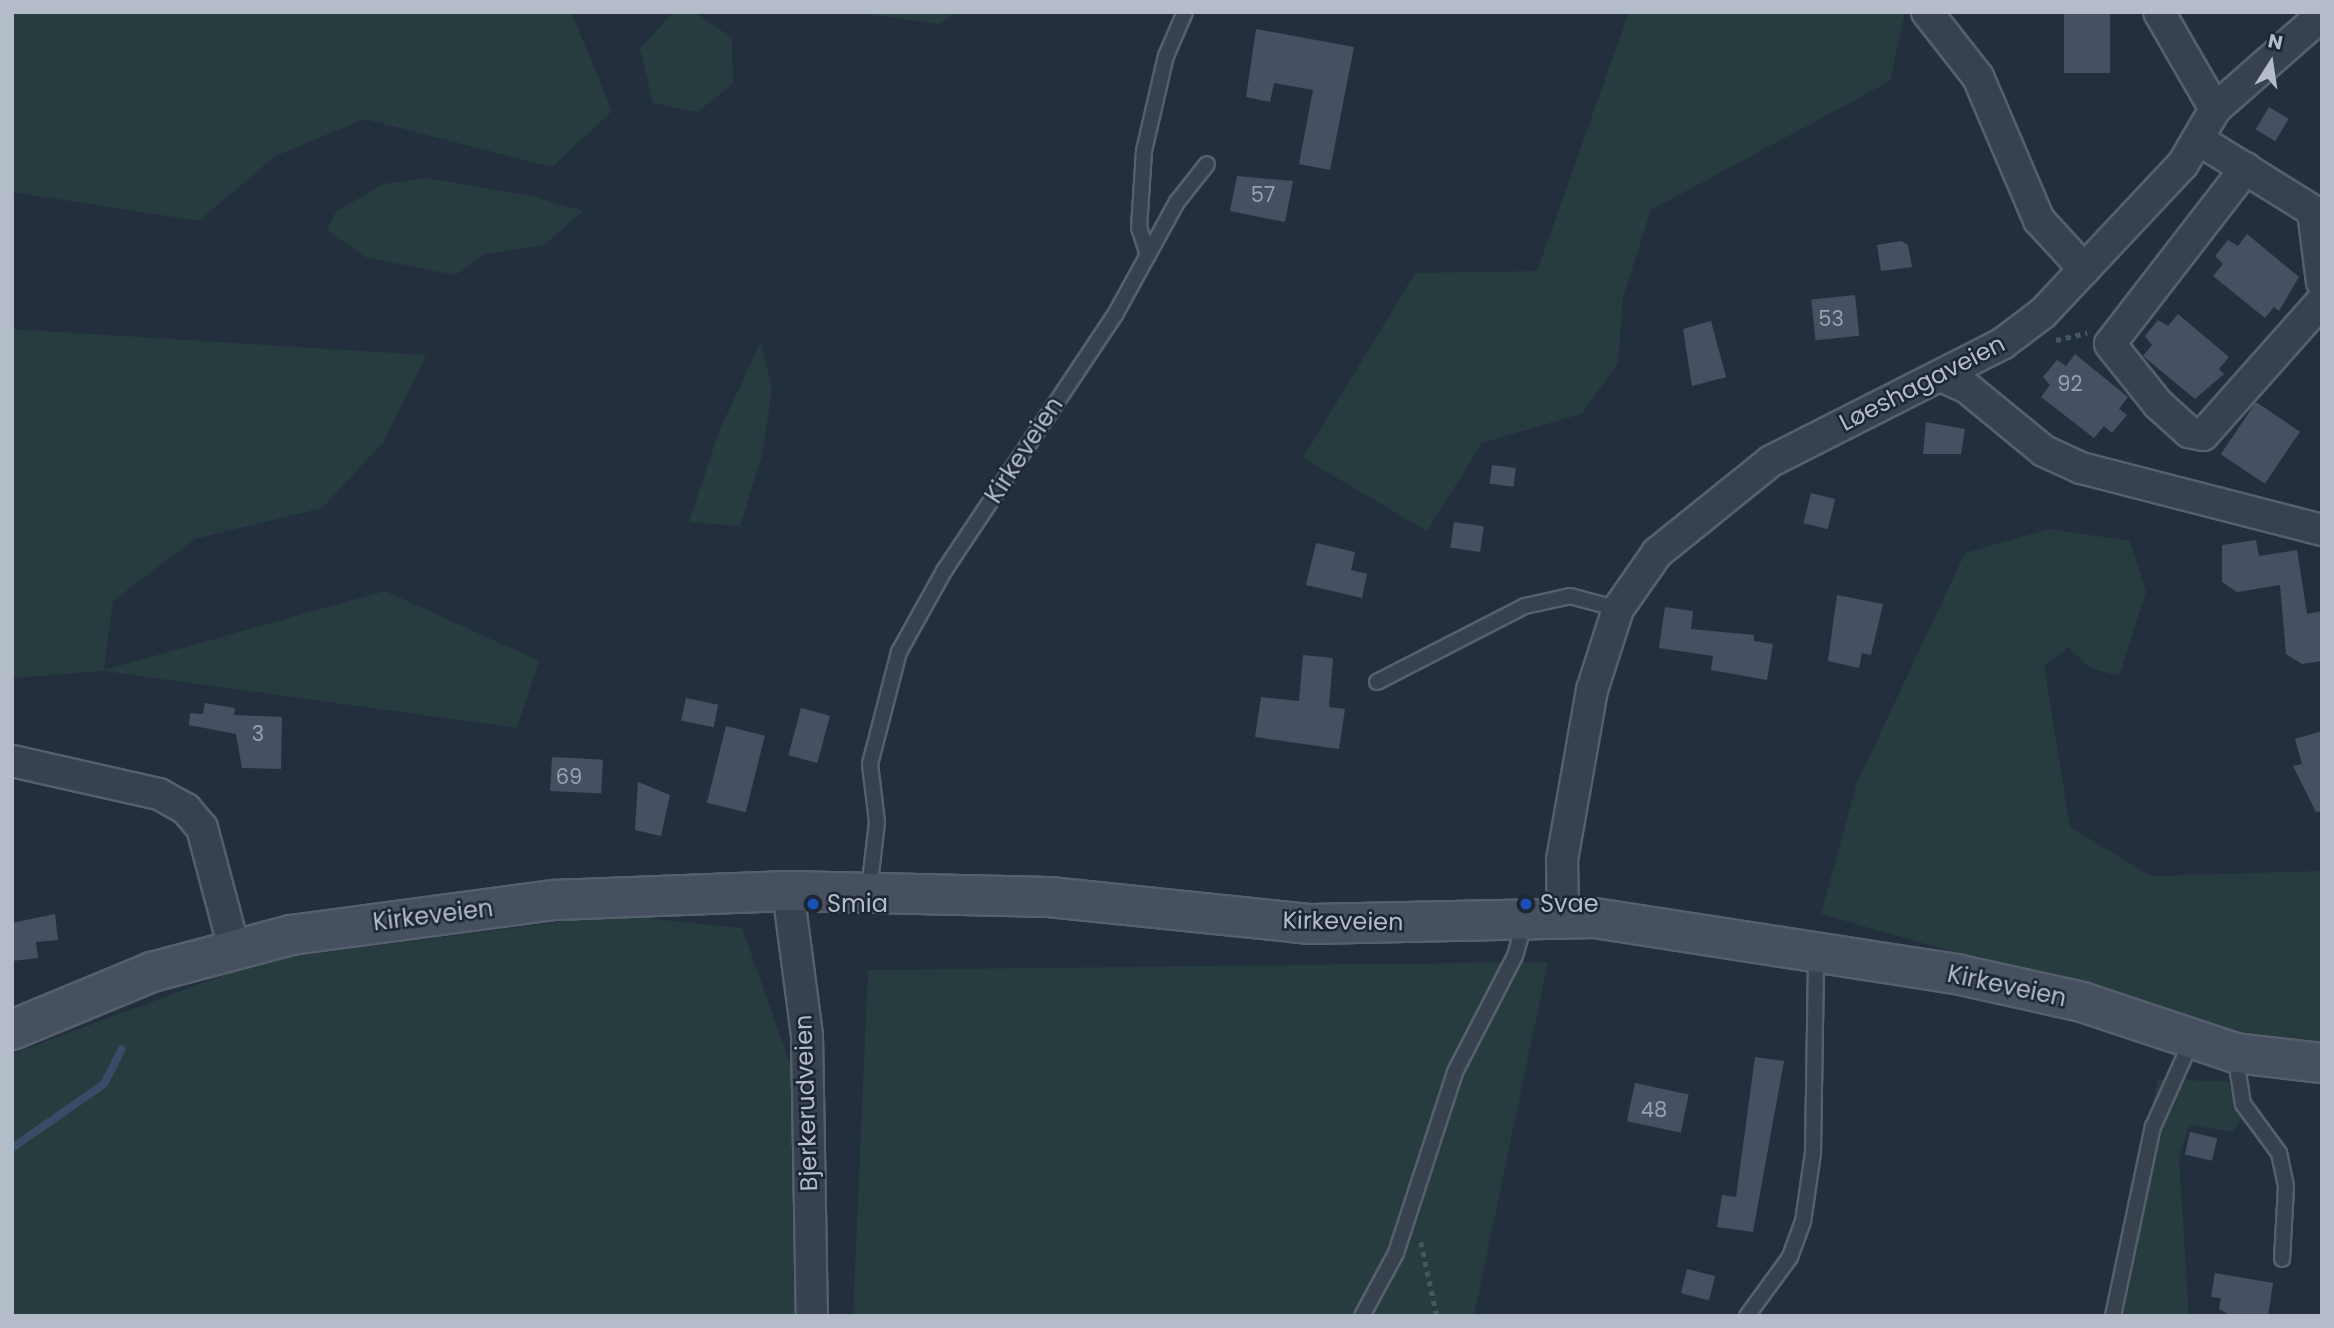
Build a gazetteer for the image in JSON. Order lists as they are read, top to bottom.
{
  "streets": {
    "main road": ["Kirkeveien"],
    "street": ["Løeshagaveien", "Bjerkerudveien"]
  },
  "crossings": [
    ["Løeshagaveien", "Kirkeveien"],
    ["Kirkeveien", "Bjerkerudveien"]
  ],
  "places": ["Smia", "Svae"],
  "house_numbers": [
    "57",
    "53",
    "92",
    "3",
    "69",
    "48"
  ],
  "north": "top"
}
